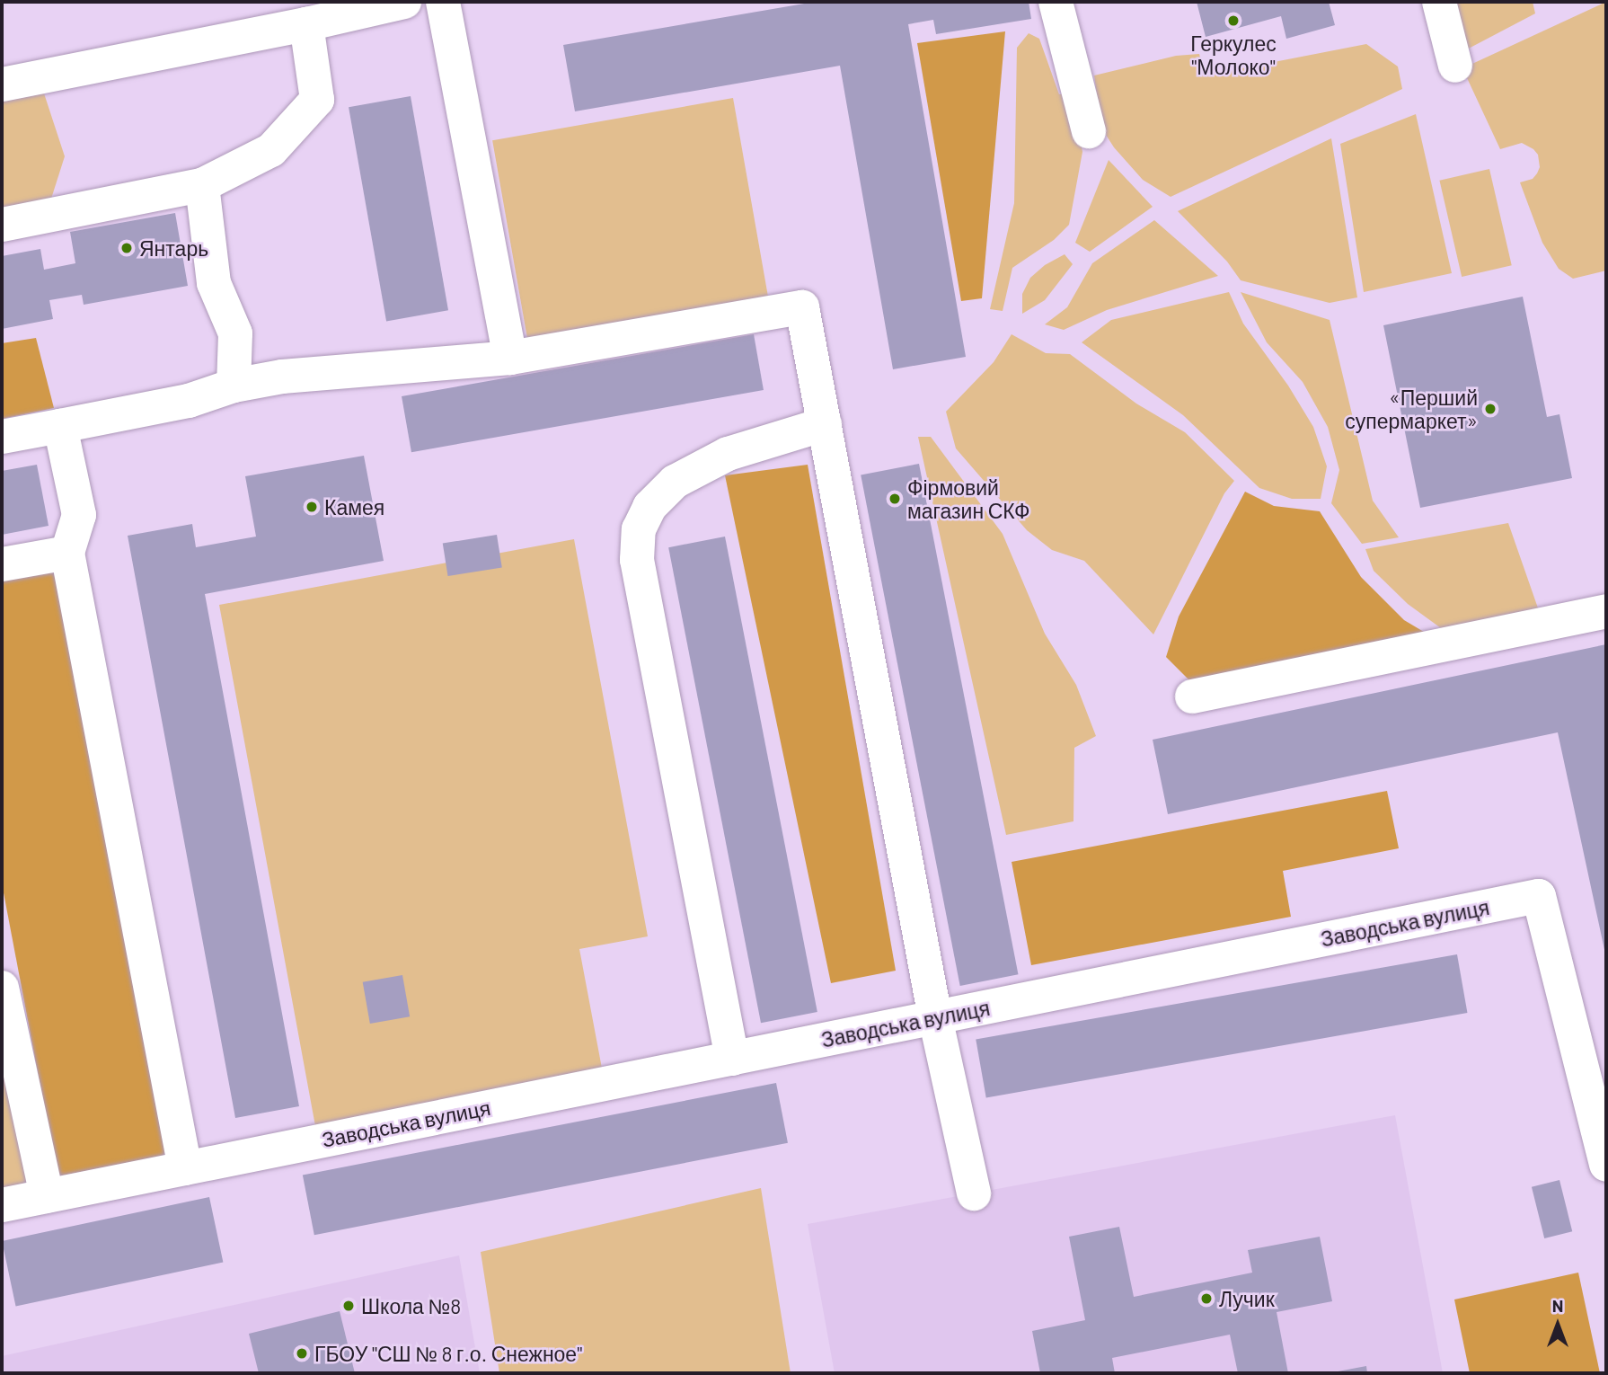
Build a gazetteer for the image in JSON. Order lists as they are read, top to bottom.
{
  "streets": {
    "lane": ["Заводська вулиця"]
  },
  "places": [
    "Геркулес \"Молоко\"",
    "Янтарь",
    "«Перший супермаркет»",
    "Фірмовий магазин СКФ",
    "Камея",
    "Лучик",
    "Школа №8",
    "ГБОУ \"СШ № 8 г.о. Снежное\""
  ],
  "north": "top"
}
